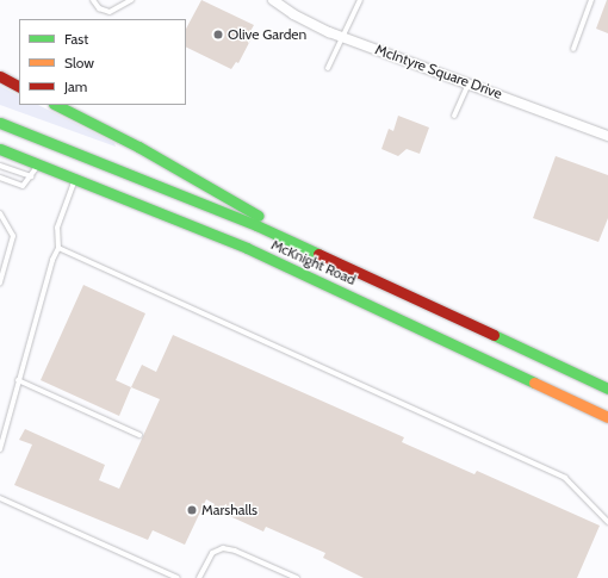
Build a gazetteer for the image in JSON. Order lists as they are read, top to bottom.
{
  "streets": {
    "highway": ["McKnight Road"],
    "street": ["McIntyre Square Drive"]
  },
  "places": ["Olive Garden", "Marshalls"],
  "legend": ["Fast", "Slow", "Jam"]
}
